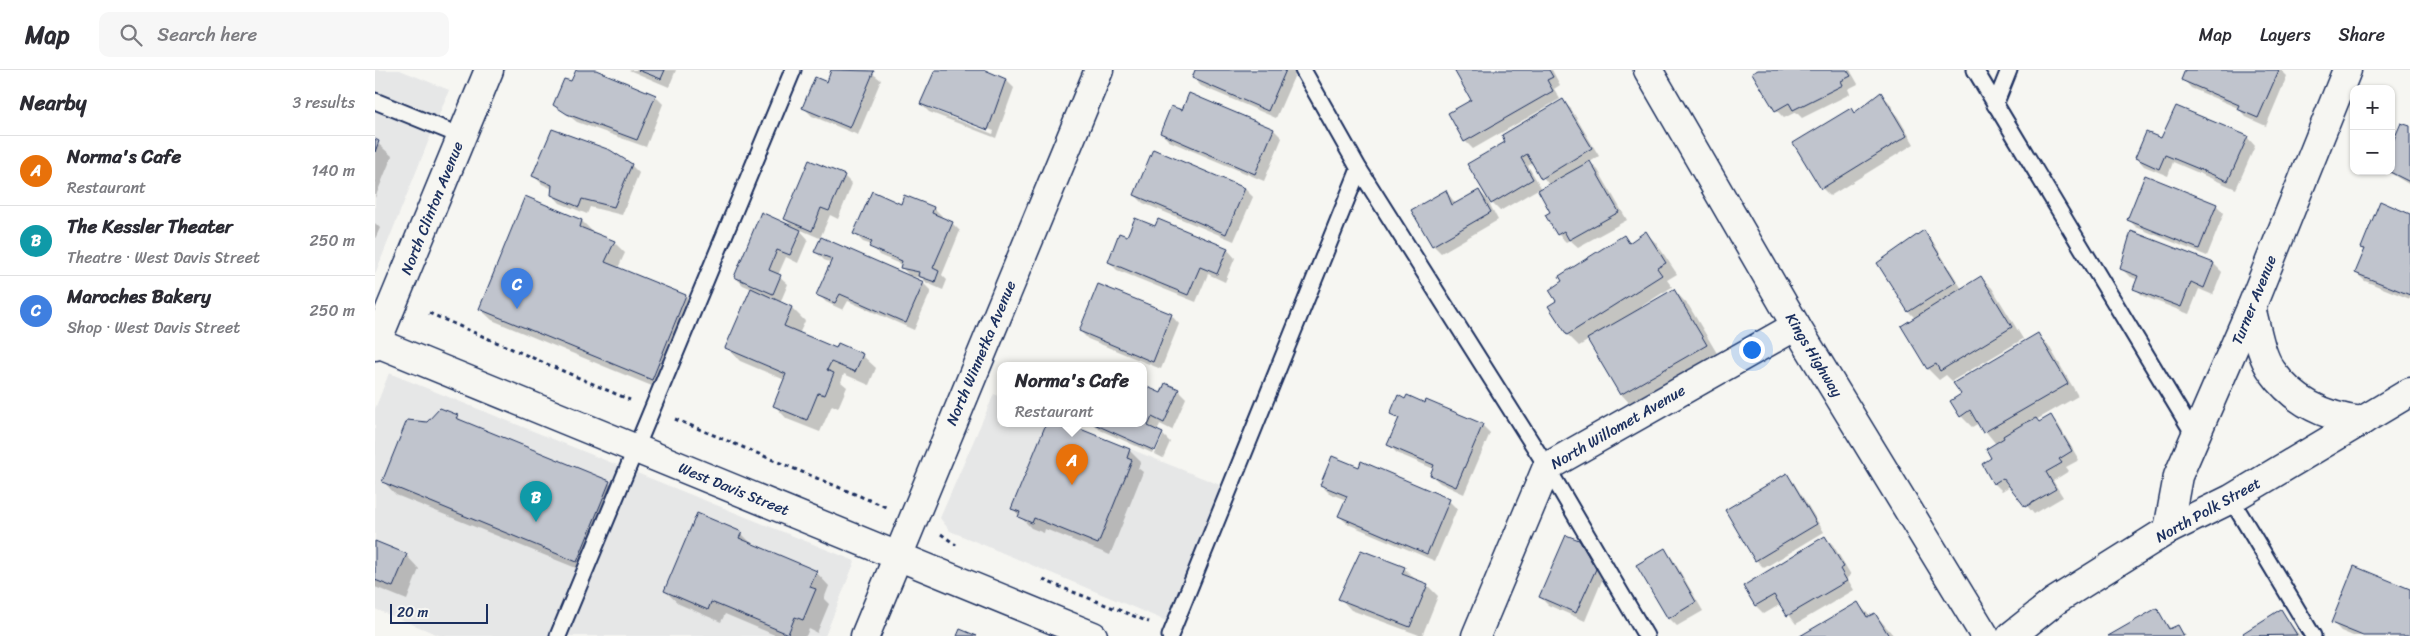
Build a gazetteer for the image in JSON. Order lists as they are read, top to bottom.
{
  "streets": {
    "street": [
      "North Clinton Avenue",
      "Turner Avenue",
      "North Winnetka Avenue",
      "Kings Highway",
      "North Willomet Avenue",
      "West Davis Street",
      "North Polk Street"
    ]
  },
  "crossings": [
    ["North Clinton Avenue", "West Davis Street"],
    ["Turner Avenue", "North Polk Street"],
    ["North Winnetka Avenue", "West Davis Street"],
    ["Kings Highway", "North Willomet Avenue"]
  ],
  "scale_bar": "20 m",
  "page": {
    "header": "Map",
    "search": "Search here",
    "nav": ["Map", "Layers", "Share"],
    "heading": ["Nearby", "3 results"],
    "map_buttons": ["+", "−"],
    "list": [
      {
        "mark": "A",
        "name": "Norma's Cafe",
        "note": "Restaurant",
        "value": "140 m"
      },
      {
        "mark": "B",
        "name": "The Kessler Theater",
        "note": "Theatre · West Davis Street",
        "value": "250 m"
      },
      {
        "mark": "C",
        "name": "Maroches Bakery",
        "note": "Shop · West Davis Street",
        "value": "250 m"
      }
    ],
    "pins": ["C", "A", "B"],
    "popup": ["Norma's Cafe", "Restaurant"],
    "scale": "20 m"
  }
}
